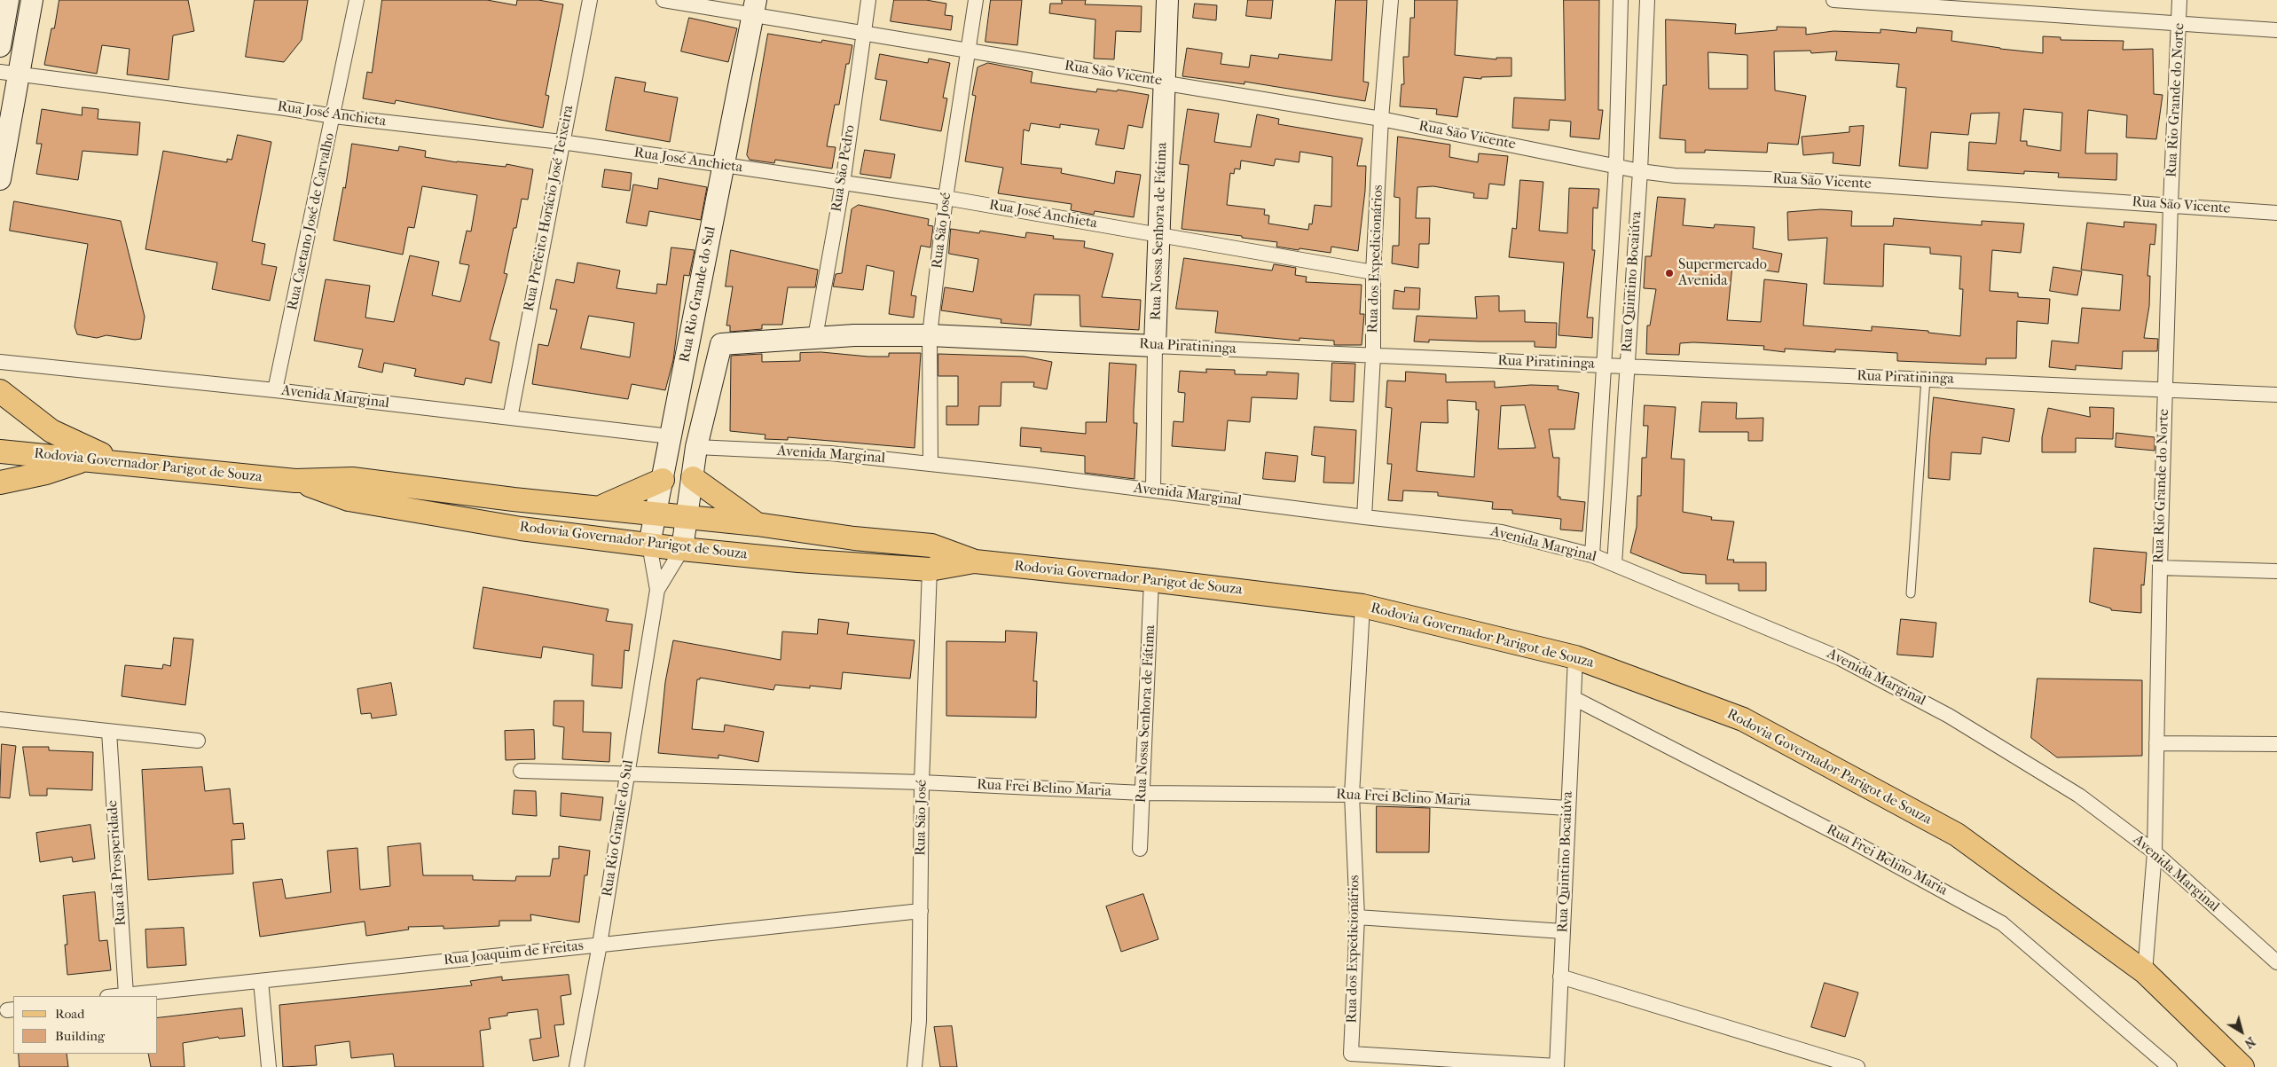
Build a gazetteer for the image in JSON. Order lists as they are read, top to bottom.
{
  "streets": {
    "main road": ["Rodovia Governador Parigot de Souza"],
    "street": [
      "Rua São Vicente",
      "Rua Rio Grande do Norte",
      "Rua José Anchieta",
      "Rua São Pedro",
      "Rua Prefeito Horácio José Teixeira",
      "Rua Caetano José de Carvalho",
      "Rua São José",
      "Rua Nossa Senhora de Fátima",
      "Rua dos Expedicionários",
      "Rua Quintino Bocaiúva",
      "Rua Rio Grande do Sul",
      "Rua Piratininga",
      "Avenida Marginal",
      "Rua Frei Belino Maria",
      "Rua da Prosperidade",
      "Rua Joaquim de Freitas"
    ]
  },
  "crossings": [
    ["Rua São Vicente", "Rua Rio Grande do Norte"],
    ["Rua São Vicente", "Rua São Pedro"],
    ["Rua São Vicente", "Rua São José"],
    ["Rua São Vicente", "Rua Nossa Senhora de Fátima"],
    ["Rua São Vicente", "Rua dos Expedicionários"],
    ["Rua São Vicente", "Rua Quintino Bocaiúva"],
    ["Rua São Vicente", "Rua Rio Grande do Sul"],
    ["Rua Rio Grande do Norte", "Rua Piratininga"],
    ["Rua Rio Grande do Norte", "Avenida Marginal"],
    ["Rua Rio Grande do Norte", "Rodovia Governador Parigot de Souza"],
    ["Rua José Anchieta", "Rua São Pedro"],
    ["Rua José Anchieta", "Rua Prefeito Horácio José Teixeira"],
    ["Rua José Anchieta", "Rua Caetano José de Carvalho"],
    ["Rua José Anchieta", "Rua São José"],
    ["Rua José Anchieta", "Rua Nossa Senhora de Fátima"],
    ["Rua José Anchieta", "Rua dos Expedicionários"],
    ["Rua José Anchieta", "Rua Rio Grande do Sul"],
    ["Rua São Pedro", "Rua Piratininga"],
    ["Rua Prefeito Horácio José Teixeira", "Avenida Marginal"],
    ["Rua Caetano José de Carvalho", "Avenida Marginal"],
    ["Rua São José", "Rua Piratininga"],
    ["Rua São José", "Avenida Marginal"],
    ["Rua São José", "Rodovia Governador Parigot de Souza"],
    ["Rua São José", "Rua Frei Belino Maria"],
    ["Rua São José", "Rua Joaquim de Freitas"],
    ["Rua Nossa Senhora de Fátima", "Rua Piratininga"],
    ["Rua Nossa Senhora de Fátima", "Avenida Marginal"],
    ["Rua Nossa Senhora de Fátima", "Rodovia Governador Parigot de Souza"],
    ["Rua Nossa Senhora de Fátima", "Rua Frei Belino Maria"],
    ["Rua dos Expedicionários", "Rua Quintino Bocaiúva"],
    ["Rua dos Expedicionários", "Rua Piratininga"],
    ["Rua dos Expedicionários", "Avenida Marginal"],
    ["Rua dos Expedicionários", "Rodovia Governador Parigot de Souza"],
    ["Rua dos Expedicionários", "Rua Frei Belino Maria"],
    ["Rua Quintino Bocaiúva", "Rua Piratininga"],
    ["Rua Quintino Bocaiúva", "Avenida Marginal"],
    ["Rua Quintino Bocaiúva", "Rodovia Governador Parigot de Souza"],
    ["Rua Quintino Bocaiúva", "Rua Frei Belino Maria"],
    ["Rua Rio Grande do Sul", "Avenida Marginal"],
    ["Rua Rio Grande do Sul", "Rodovia Governador Parigot de Souza"],
    ["Rua Rio Grande do Sul", "Rua Frei Belino Maria"],
    ["Rua Rio Grande do Sul", "Rua Joaquim de Freitas"],
    ["Rua Piratininga", "Avenida Marginal"],
    ["Rua da Prosperidade", "Rua Joaquim de Freitas"]
  ],
  "places": ["Supermercado Avenida"],
  "legend": ["Road", "Building"],
  "north": "bottom right"
}
